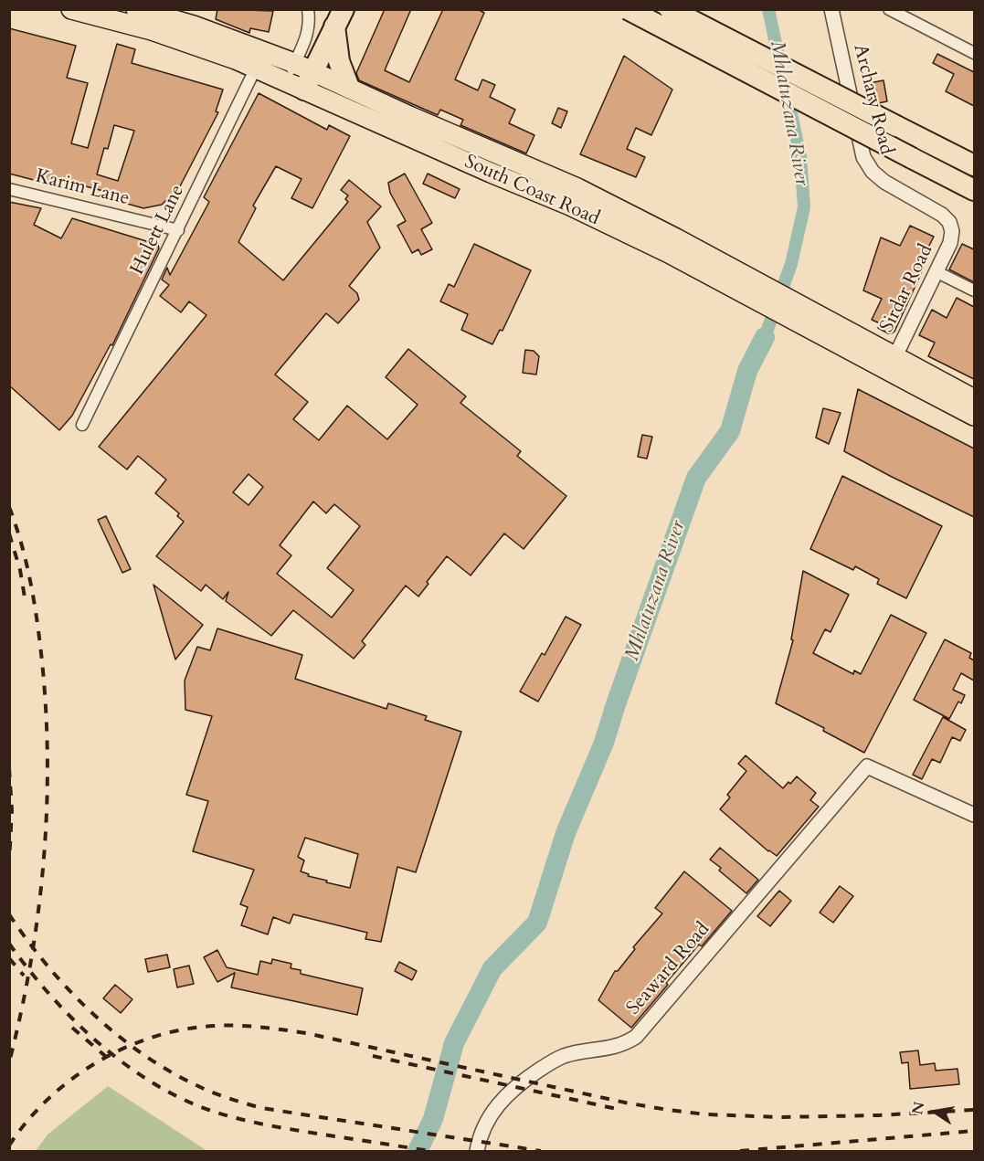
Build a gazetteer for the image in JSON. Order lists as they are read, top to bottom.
{
  "streets": {
    "highway": ["South Coast Road"],
    "street": [
      "Archary Road",
      "Karim Lane",
      "Hulett Lane",
      "Sirdar Road",
      "Seaward Road"
    ]
  },
  "crossings": [
    ["Archary Road", "Sirdar Road"],
    ["Karim Lane", "Hulett Lane"],
    ["South Coast Road", "Hulett Lane"],
    ["South Coast Road", "Sirdar Road"]
  ],
  "water": ["Mhlatuzana River"],
  "north": "left"
}
